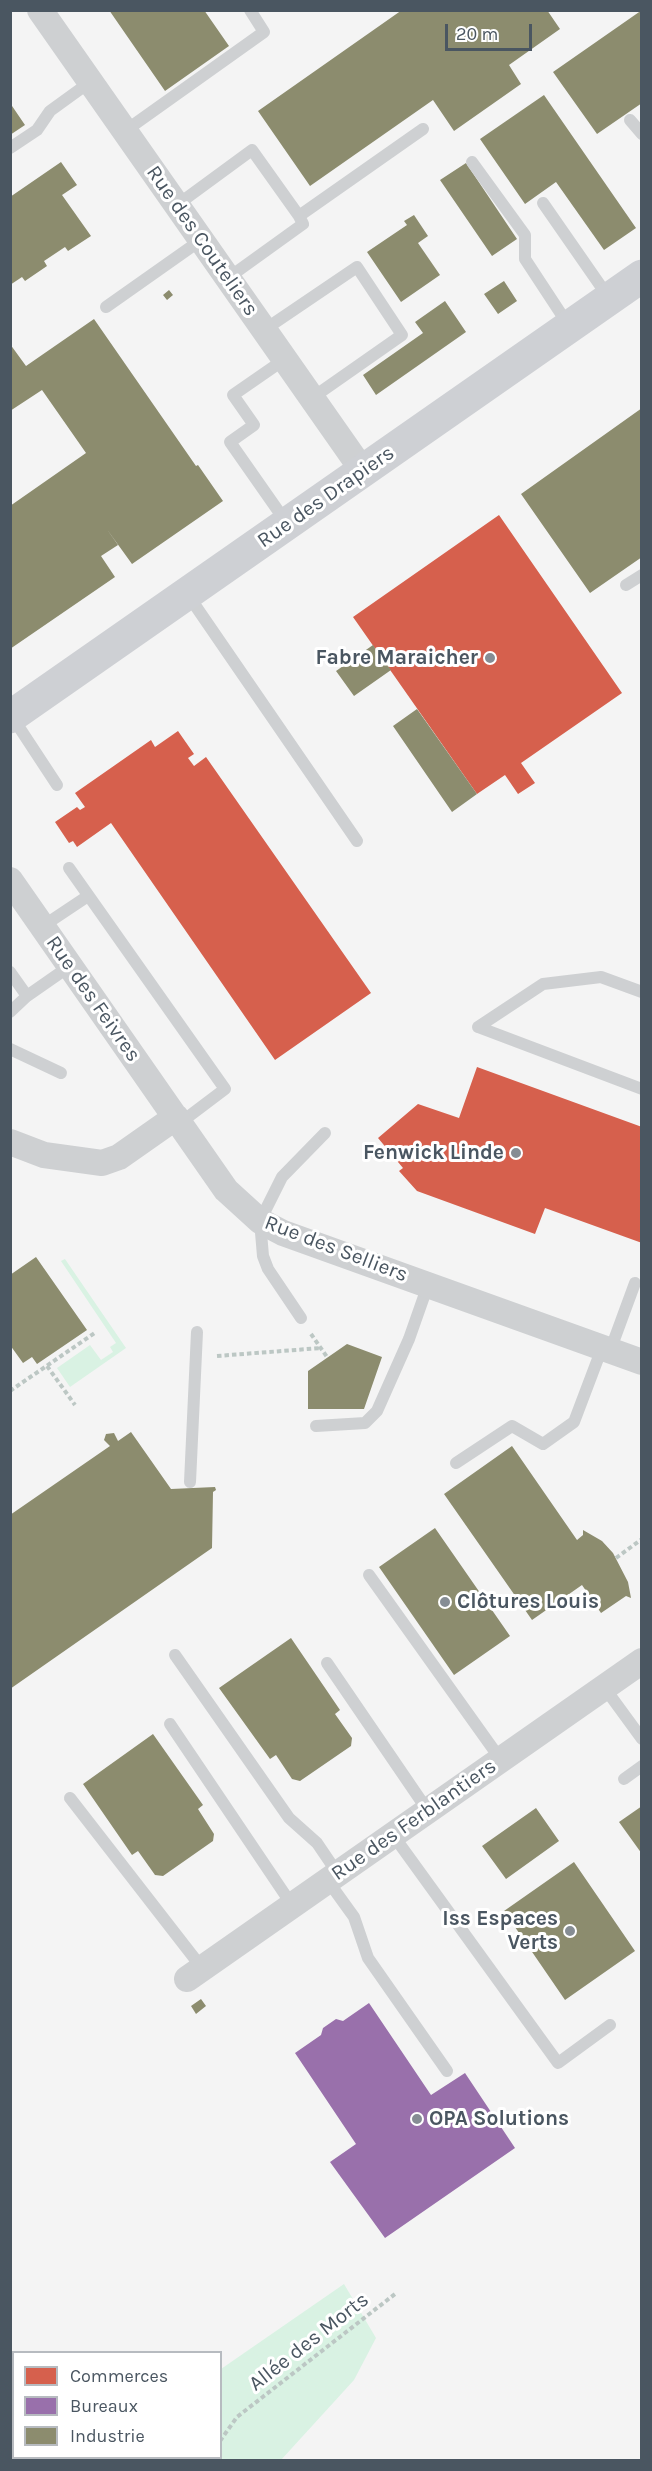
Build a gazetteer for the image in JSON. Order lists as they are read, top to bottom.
{
  "streets": {
    "street": [
      "Rue des Couteliers",
      "Rue des Drapiers",
      "Rue des Feivres",
      "Rue des Selliers",
      "Rue des Ferblantiers"
    ],
    "path": ["Allée des Morts"]
  },
  "crossings": [
    ["Rue des Couteliers", "Rue des Drapiers"],
    ["Rue des Feivres", "Rue des Selliers"]
  ],
  "places": [
    "Fabre Maraicher",
    "Fenwick Linde",
    "Clôtures Louis",
    "Iss Espaces Verts",
    "OPA Solutions"
  ],
  "legend": ["Commerces", "Bureaux", "Industrie"],
  "scale_bar": "20 m"
}
